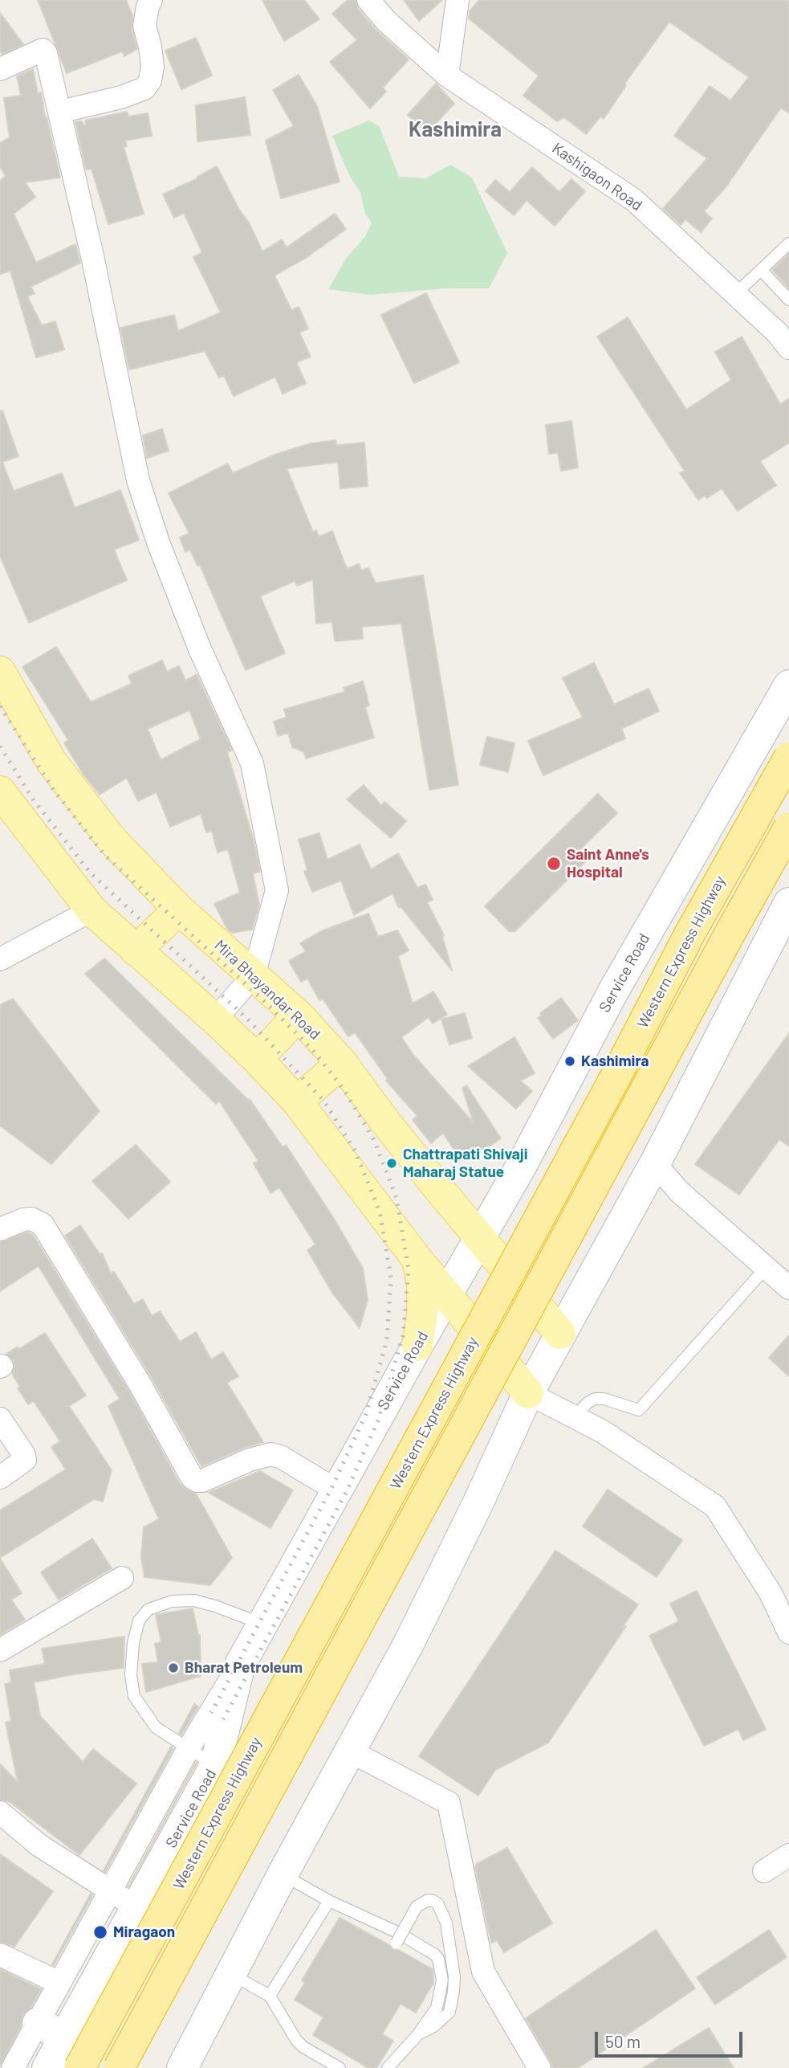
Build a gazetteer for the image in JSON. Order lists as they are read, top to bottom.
{
  "streets": {
    "highway": ["Western Express Highway"],
    "main road": ["Service Road", "Mira Bhayandar Road"],
    "street": ["Kashigaon Road"]
  },
  "crossings": [
    ["Service Road", "Mira Bhayandar Road"]
  ],
  "districts": ["Kashimira"],
  "places": [
    "Saint Anne's Hospital",
    "Kashimira",
    "Chattrapati Shivaji Maharaj Statue",
    "Bharat Petroleum",
    "Miragaon"
  ],
  "scale_bar": "50 m"
}
